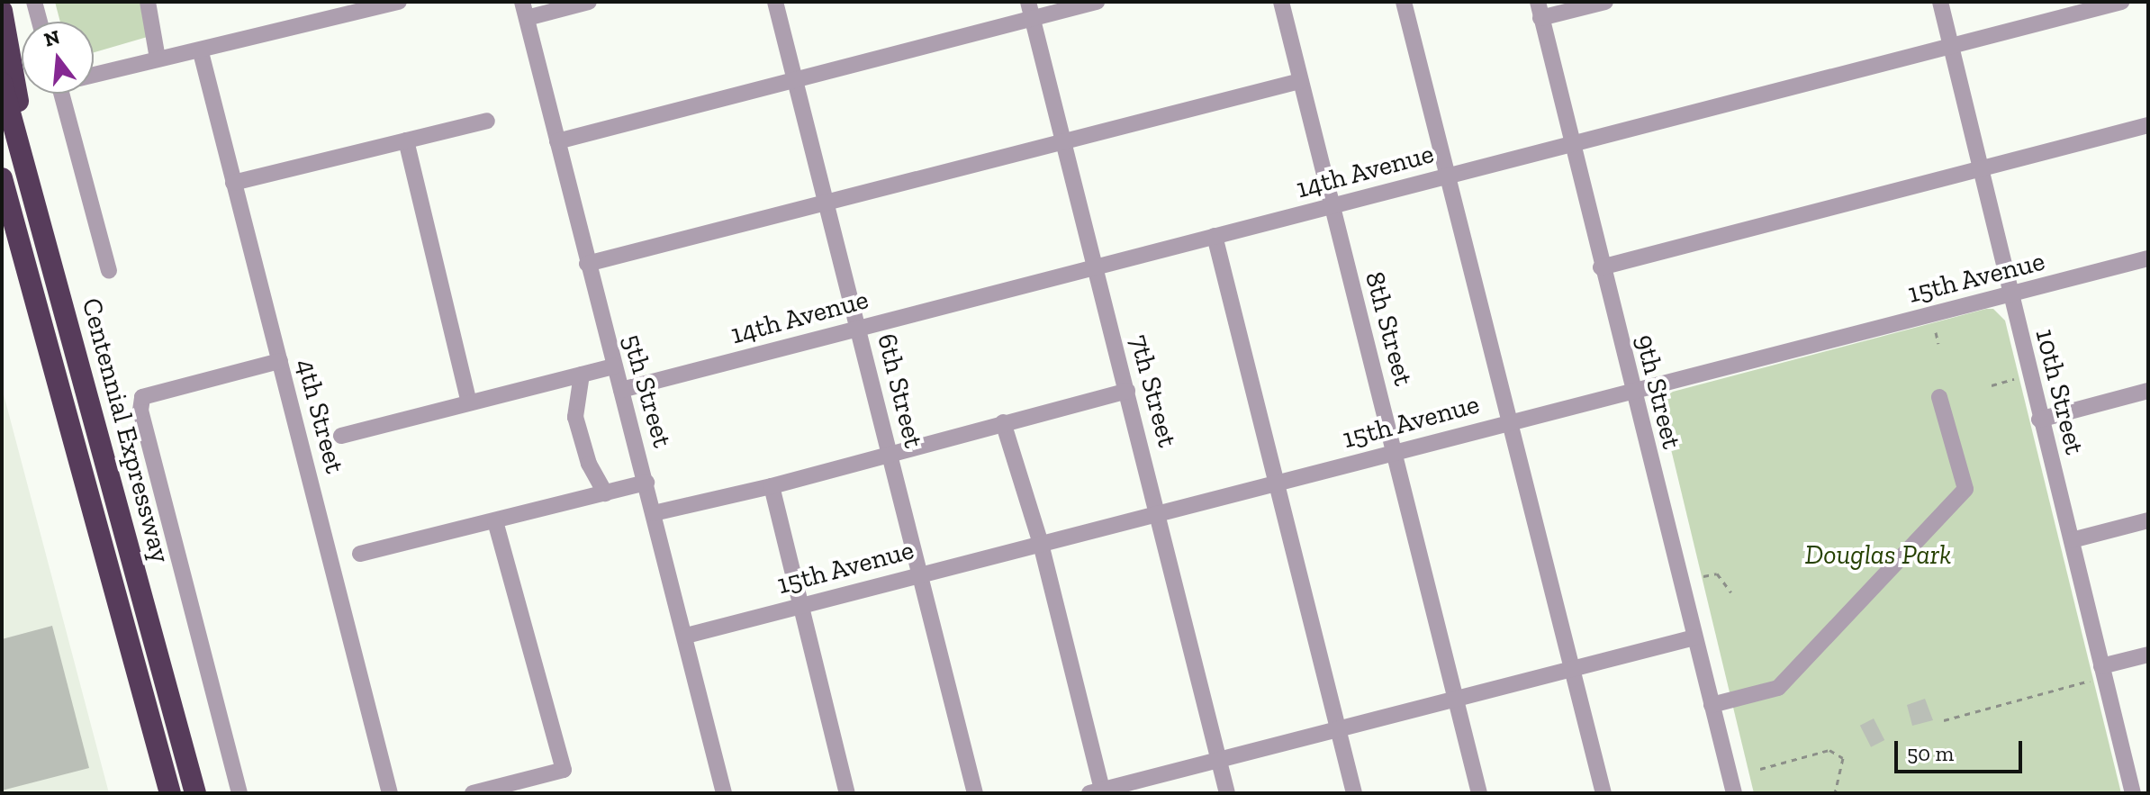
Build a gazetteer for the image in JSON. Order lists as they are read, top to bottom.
{
  "streets": {
    "highway": ["Centennial Expressway"],
    "street": [
      "14th Avenue",
      "15th Avenue",
      "8th Street",
      "5th Street",
      "6th Street",
      "7th Street",
      "9th Street",
      "10th Street",
      "4th Street"
    ]
  },
  "crossings": [
    ["14th Avenue", "8th Street"],
    ["14th Avenue", "5th Street"],
    ["14th Avenue", "6th Street"],
    ["14th Avenue", "7th Street"],
    ["14th Avenue", "9th Street"],
    ["14th Avenue", "10th Street"],
    ["15th Avenue", "8th Street"],
    ["15th Avenue", "5th Street"],
    ["15th Avenue", "6th Street"],
    ["15th Avenue", "7th Street"],
    ["15th Avenue", "9th Street"],
    ["15th Avenue", "10th Street"]
  ],
  "parks": ["Douglas Park"],
  "scale_bar": "50 m",
  "north": "top"
}
